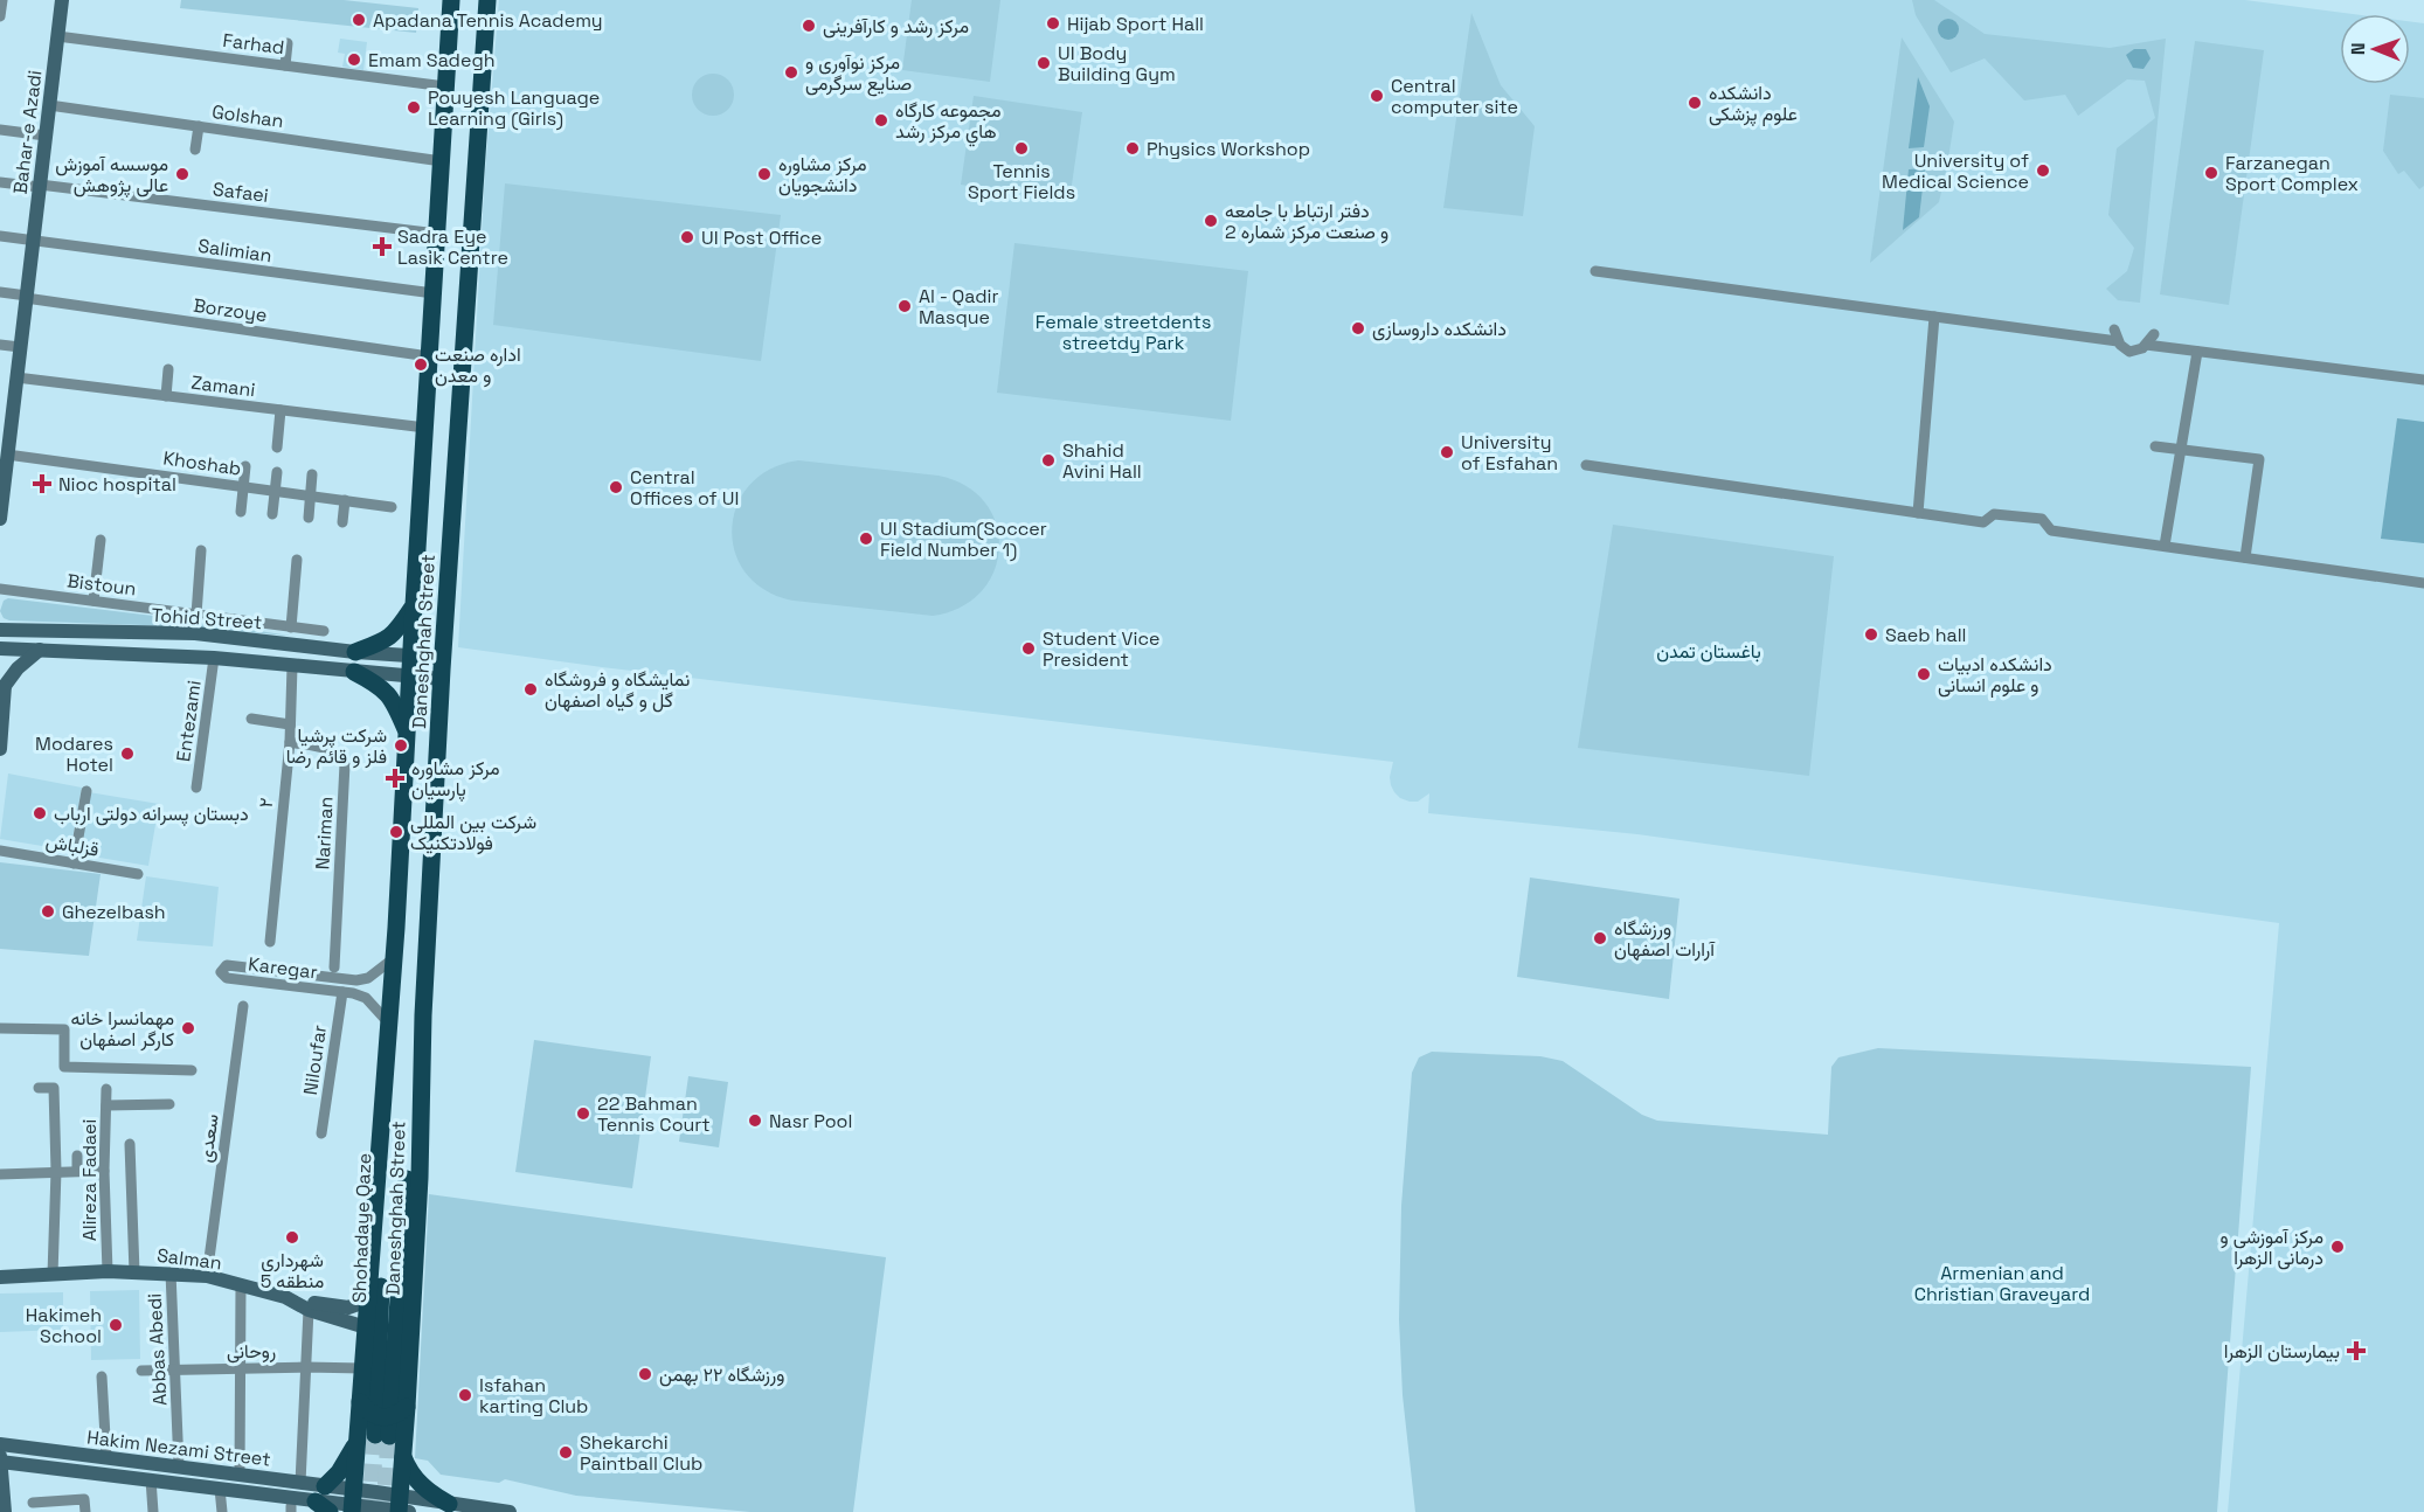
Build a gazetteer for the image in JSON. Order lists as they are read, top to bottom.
{
  "streets": {
    "main road": [
      "Bahar-e Azadi",
      "Tohid Street",
      "Daneshghah Street",
      "Shohadaye Qaze",
      "Salman",
      "Hakim Nezami Street"
    ],
    "street": [
      "Farhad",
      "Golshan",
      "Safaei",
      "Salimian",
      "Borzoye",
      "Zamani",
      "Khoshab",
      "Bistoun",
      "Entezami",
      "۲",
      "Nariman",
      "قزلباش",
      "Karegar",
      "Niloufar",
      "سعدی",
      "Alireza Fadaei",
      "Abbas Abedi",
      "روحانی"
    ]
  },
  "crossings": [
    ["Farhad", "Bahar-e Azadi"],
    ["Farhad", "Daneshghah Street"],
    ["Golshan", "Bahar-e Azadi"],
    ["Golshan", "Daneshghah Street"],
    ["Bahar-e Azadi", "Safaei"],
    ["Bahar-e Azadi", "Salimian"],
    ["Bahar-e Azadi", "Borzoye"],
    ["Bahar-e Azadi", "Zamani"],
    ["Bahar-e Azadi", "Khoshab"],
    ["Safaei", "Daneshghah Street"],
    ["Salimian", "Daneshghah Street"],
    ["Borzoye", "Daneshghah Street"],
    ["Zamani", "Daneshghah Street"],
    ["Tohid Street", "Daneshghah Street"],
    ["Tohid Street", "Entezami"],
    ["Tohid Street", "۲"],
    ["Daneshghah Street", "Karegar"],
    ["Daneshghah Street", "Shohadaye Qaze"],
    ["Daneshghah Street", "Salman"],
    ["Daneshghah Street", "روحانی"],
    ["Daneshghah Street", "Hakim Nezami Street"],
    ["۲", "Nariman"],
    ["Karegar", "Niloufar"],
    ["Karegar", "Shohadaye Qaze"],
    ["سعدی", "Salman"],
    ["Alireza Fadaei", "Salman"],
    ["Salman", "Abbas Abedi"],
    ["Abbas Abedi", "روحانی"],
    ["Abbas Abedi", "Hakim Nezami Street"]
  ],
  "parks": ["Female streetdents streetdy Park", "باغستان تمدن", "Armenian and Christian Graveyard"],
  "places": {
    "other": [
      "Apadana Tennis Academy",
      "Hijab Sport Hall",
      "مرکز رشد و کارآفرینی",
      "Emam Sadegh",
      "UI Body Building Gym",
      "مرکز نوآوری و صنایع سرگرمی",
      "Central computer site",
      "دانشکده علوم پزشکی",
      "Pouyesh Language Learning (Girls)",
      "مجموعه کارگاه هاي مرکز رشد",
      "Tennis Sport Fields",
      "Physics Workshop",
      "University of Medical Science",
      "Farzanegan Sport Complex",
      "موسسه آموزش عالی پژوهش",
      "مرکز مشاوره دانشجویان",
      "دفتر ارتباط با جامعه و صنعت مرکز شماره 2",
      "UI Post Office",
      "Al - Qadir Masque",
      "دانشکده داروسازی",
      "اداره صنعت و معدن",
      "University of Esfahan",
      "Shahid Avini Hall",
      "Central Offices of UI",
      "UI Stadium(Soccer Field Number 1)",
      "Saeb hall",
      "Student Vice President",
      "دانشکده ادبیات و علوم انسانی",
      "نمایشگاه و فروشگاه گل و گیاه اصفهان",
      "شرکت پرشیا فلز و قائم رضا",
      "Modares Hotel",
      "دبستان پسرانه دولتی ارباب",
      "شرکت بین المللی فولادتکنیک",
      "Ghezelbash",
      "ورزشگاه آرارات اصفهان",
      "مهمانسرا خانه کارگر اصفهان",
      "22 Bahman Tennis Court",
      "Nasr Pool",
      "شهرداری منطقه 5",
      "مرکز آموزشی و درمانی الزهرا",
      "Hakimeh School",
      "ورزشگاه ۲۲ بهمن",
      "Isfahan karting Club",
      "Shekarchi Paintball Club"
    ],
    "health": [
      "Sadra Eye Lasik Centre",
      "Nioc hospital",
      "مرکز مشاوره پارسیان",
      "بیمارستان الزهرا"
    ]
  },
  "north": "left"
}
